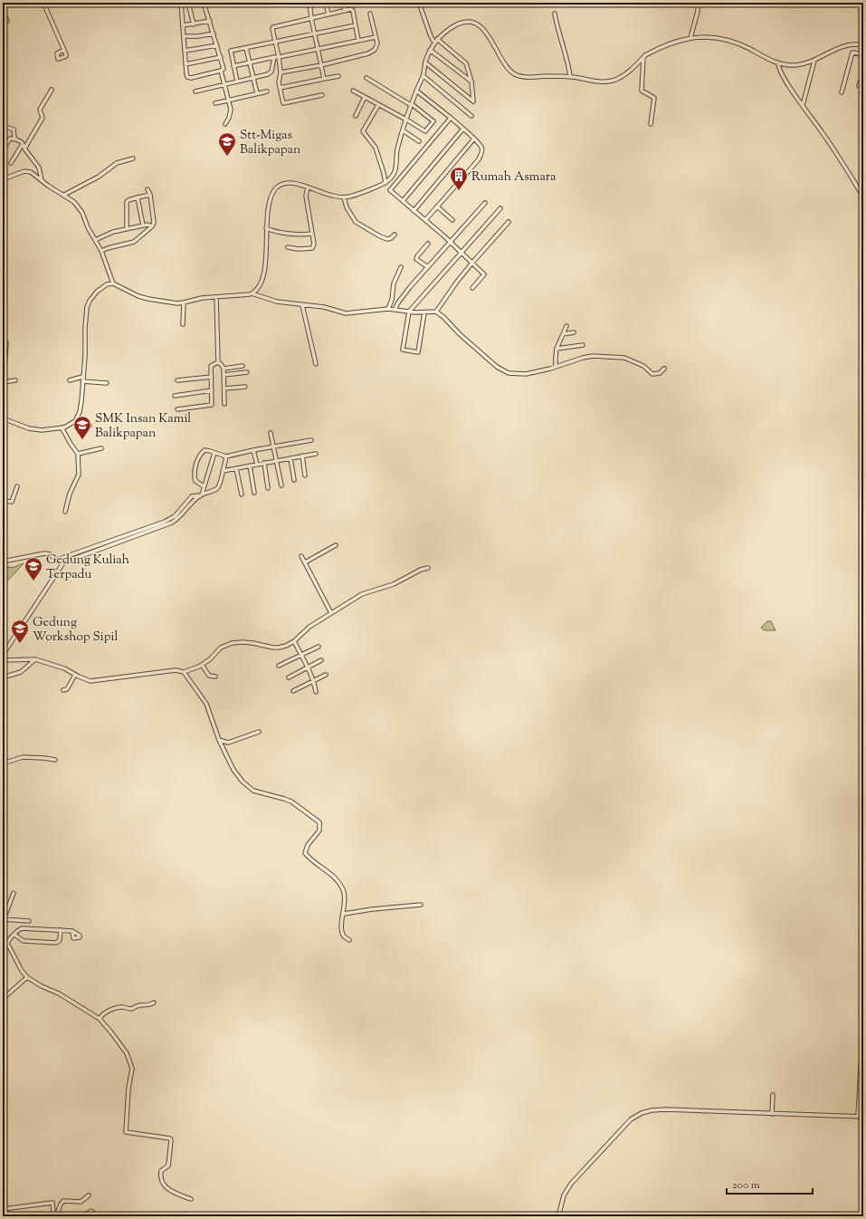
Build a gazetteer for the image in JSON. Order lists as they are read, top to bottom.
{
  "places": {
    "school or university": [
      "Stt-Migas Balikpapan",
      "SMK Insan Kamil Balikpapan",
      "Gedung Kuliah Terpadu",
      "Gedung Workshop Sipil"
    ],
    "building": ["Rumah Asmara"]
  },
  "scale_bar": "200 m"
}
